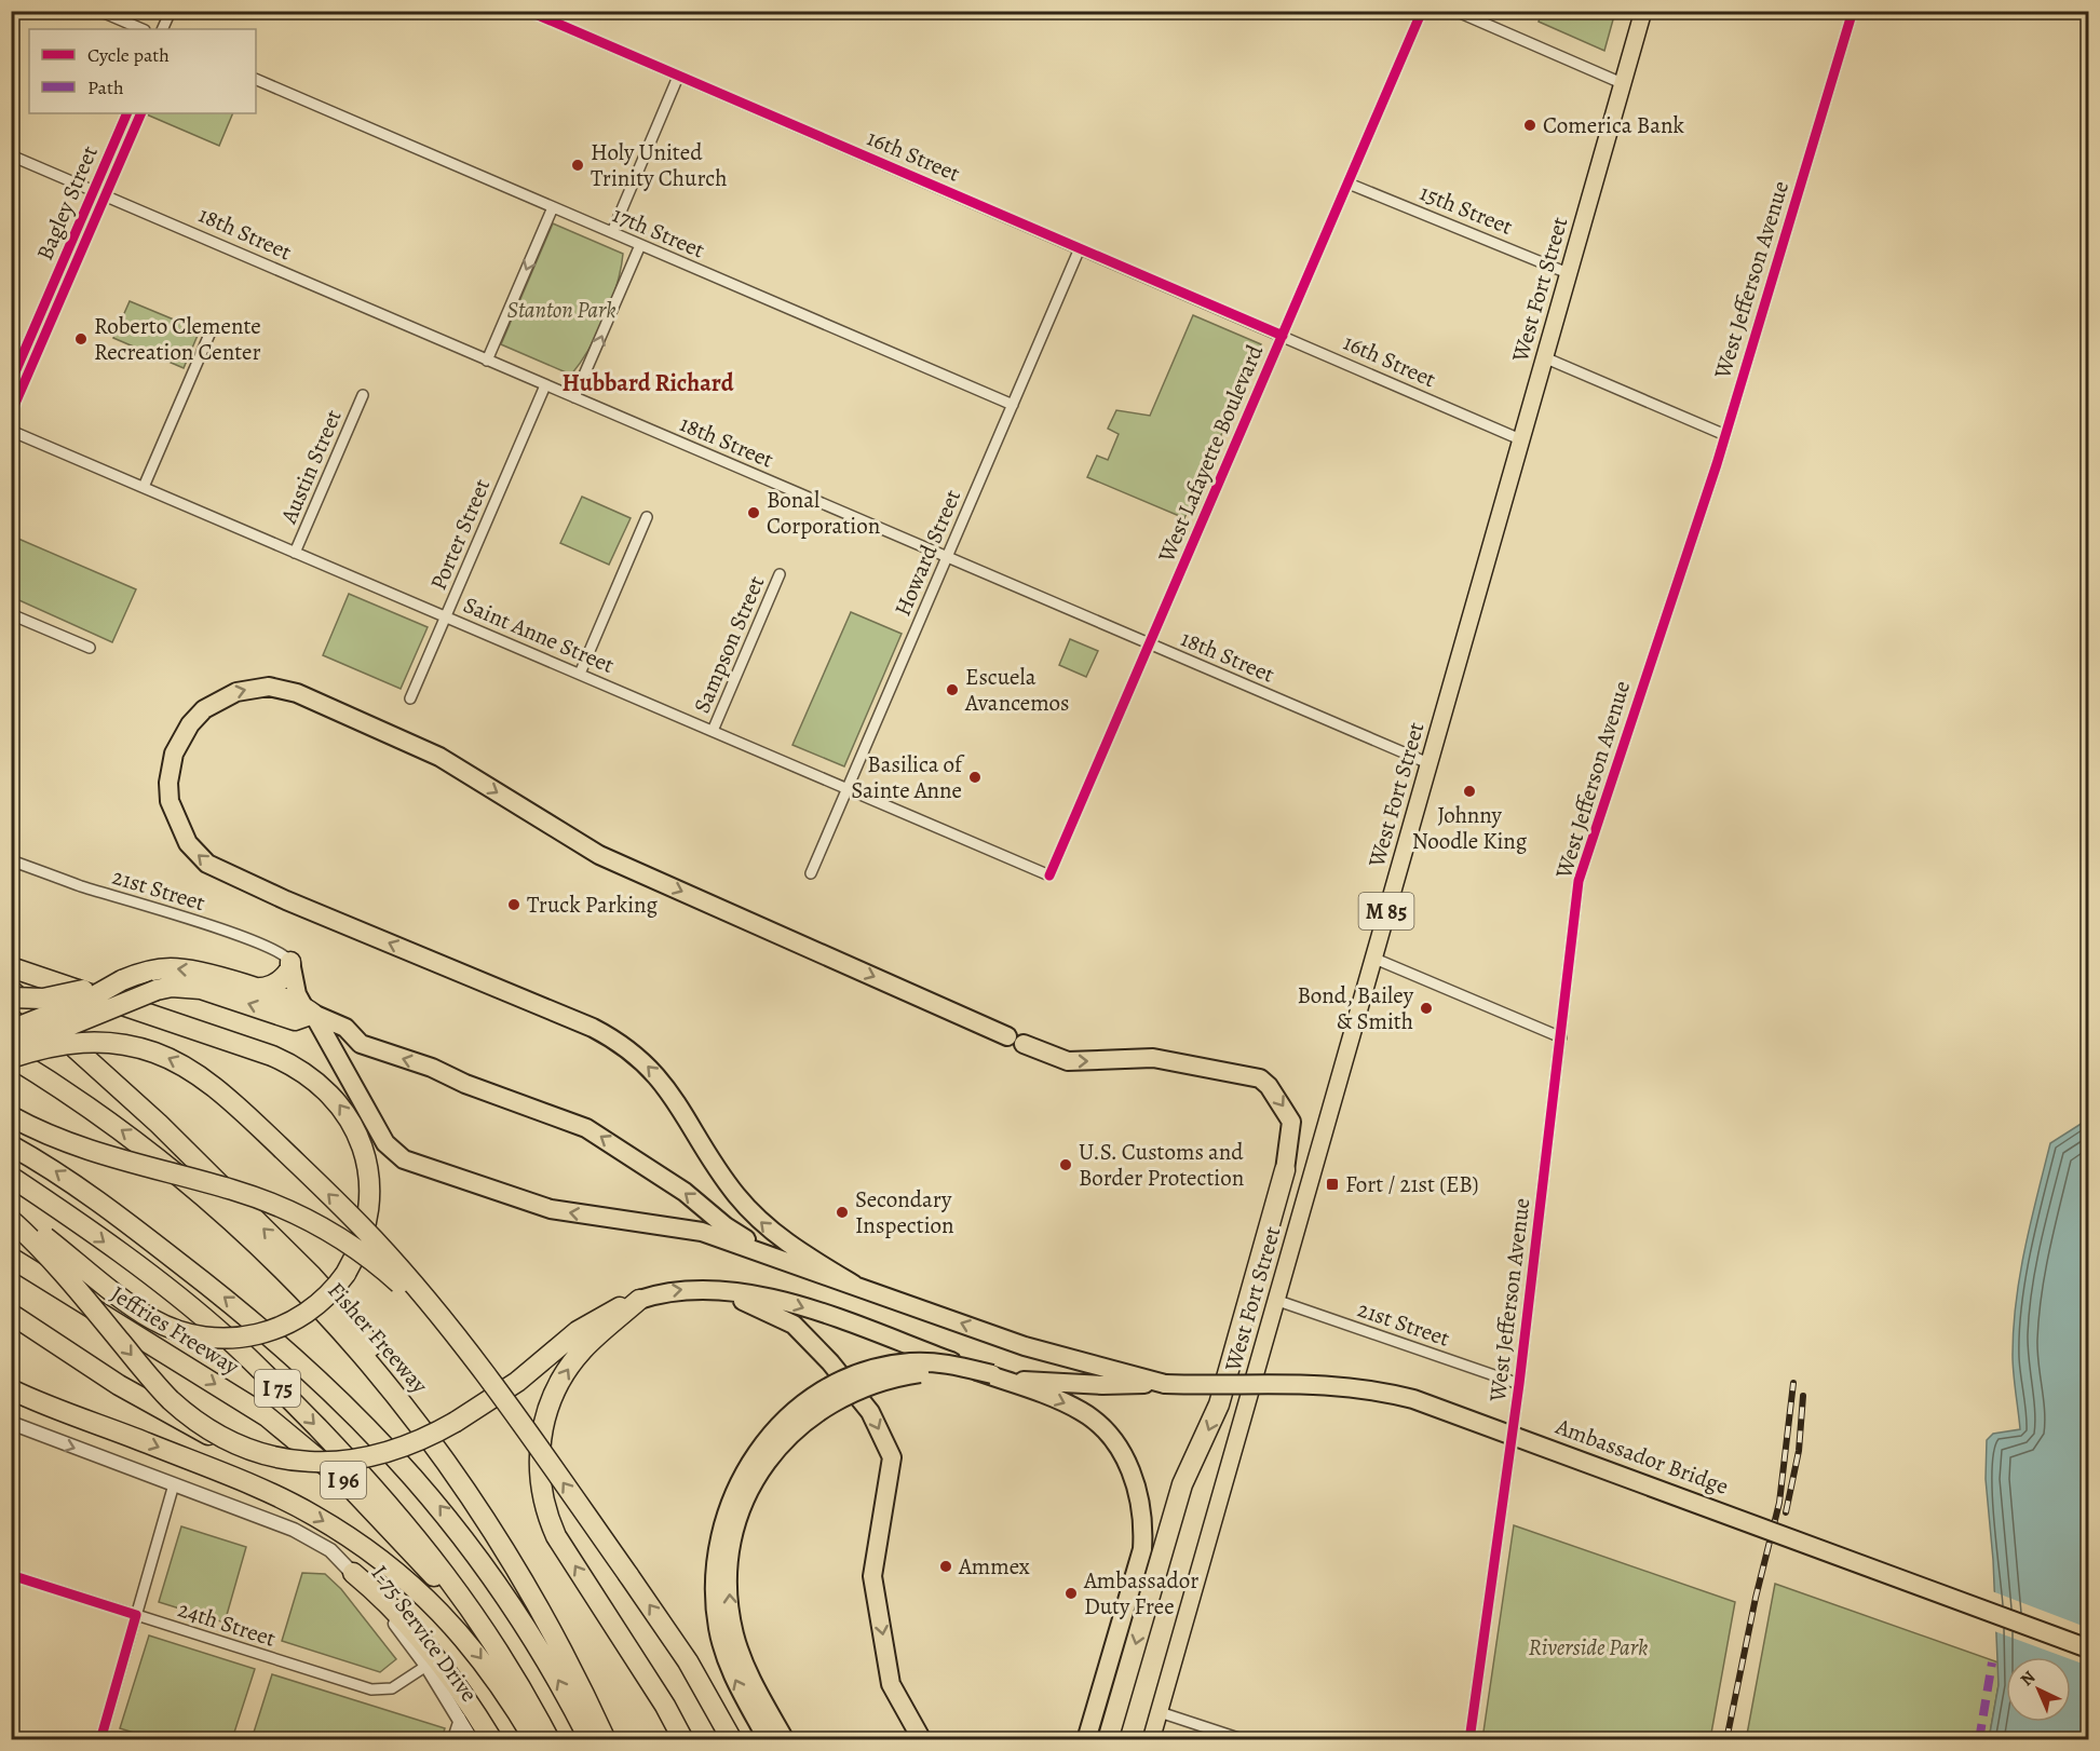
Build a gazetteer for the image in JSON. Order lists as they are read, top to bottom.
{
  "streets": {
    "highway": [
      "Jeffries Freeway",
      "Fisher Freeway",
      "I 75",
      "Ambassador Bridge",
      "I 96"
    ],
    "main road": ["West Fort Street", "M 85"],
    "street": [
      "16th Street",
      "Bagley Street",
      "15th Street",
      "17th Street",
      "18th Street",
      "West Jefferson Avenue",
      "West Lafayette Boulevard",
      "Austin Street",
      "Porter Street",
      "Howard Street",
      "Saint Anne Street",
      "Sampson Street",
      "21st Street",
      "24th Street",
      "I-75 Service Drive"
    ]
  },
  "crossings": [
    ["16th Street", "West Fort Street"],
    ["16th Street", "West Lafayette Boulevard"],
    ["16th Street", "Howard Street"],
    ["Bagley Street", "18th Street"],
    ["15th Street", "West Fort Street"],
    ["15th Street", "West Lafayette Boulevard"],
    ["17th Street", "Howard Street"],
    ["18th Street", "West Fort Street"],
    ["18th Street", "West Lafayette Boulevard"],
    ["18th Street", "Porter Street"],
    ["18th Street", "Howard Street"],
    ["West Jefferson Avenue", "21st Street"],
    ["West Fort Street", "21st Street"],
    ["West Lafayette Boulevard", "Saint Anne Street"],
    ["Austin Street", "Saint Anne Street"],
    ["Porter Street", "Saint Anne Street"],
    ["Howard Street", "Saint Anne Street"],
    ["Saint Anne Street", "Sampson Street"],
    ["Jeffries Freeway", "I 75"],
    ["24th Street", "I-75 Service Drive"]
  ],
  "districts": ["Hubbard Richard"],
  "parks": ["Stanton Park", "Riverside Park"],
  "places": {
    "other": [
      "Comerica Bank",
      "Holy United Trinity Church",
      "Roberto Clemente Recreation Center",
      "Bonal Corporation",
      "Escuela Avancemos",
      "Basilica of Sainte Anne",
      "Johnny Noodle King",
      "Truck Parking",
      "Bond, Bailey & Smith",
      "U.S. Customs and Border Protection",
      "Secondary Inspection",
      "Ammex",
      "Ambassador Duty Free"
    ],
    "transit": ["Fort / 21st (EB)"]
  },
  "legend": ["Cycle path", "Path"],
  "north": "top left"
}
